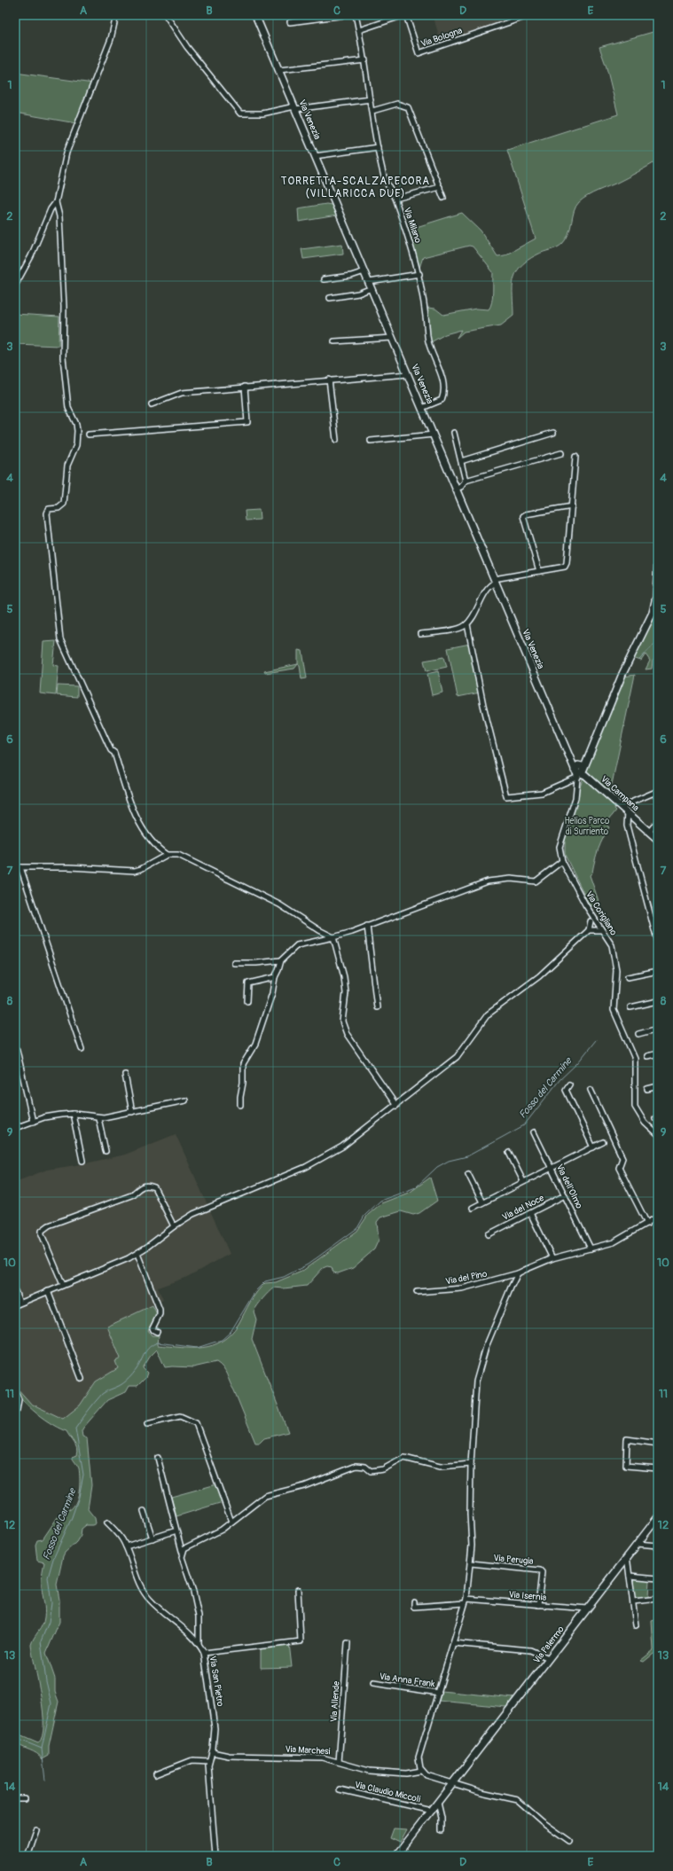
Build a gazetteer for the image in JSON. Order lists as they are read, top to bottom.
{
  "streets": {
    "main road": ["Via Venezia", "Via Campana", "Via Palermo"],
    "street": [
      "Via Bologna",
      "Via Milano",
      "Via Corigliano",
      "Via dell'Olmo",
      "Via del Noce",
      "Via del Pino",
      "Via Perugia",
      "Via Isernia",
      "Via Anna Frank",
      "Via San Pietro",
      "Via Allende",
      "Via Marchesi",
      "Via Claudio Miccoli"
    ]
  },
  "crossings": [
    ["Via Venezia", "Via Milano"],
    ["Via Venezia", "Via Campana"],
    ["Via Campana", "Via Corigliano"],
    ["Via dell'Olmo", "Via del Noce"],
    ["Via dell'Olmo", "Via del Pino"],
    ["Via Perugia", "Via Isernia"],
    ["Via Isernia", "Via Palermo"],
    ["Via Palermo", "Via Claudio Miccoli"],
    ["Via San Pietro", "Via Marchesi"],
    ["Via Allende", "Via Marchesi"]
  ],
  "districts": ["TORRETTA-SCALZAPECORA (VILLARICCA DUE)"],
  "water": ["Fosso del Carmine"],
  "parks": ["Helios Parco di Surriento"],
  "grid": {
    "columns": [
      "A",
      "B",
      "C",
      "D",
      "E"
    ],
    "rows": [
      "1",
      "2",
      "3",
      "4",
      "5",
      "6",
      "7",
      "8",
      "9",
      "10",
      "11",
      "12",
      "13",
      "14"
    ]
  }
}
